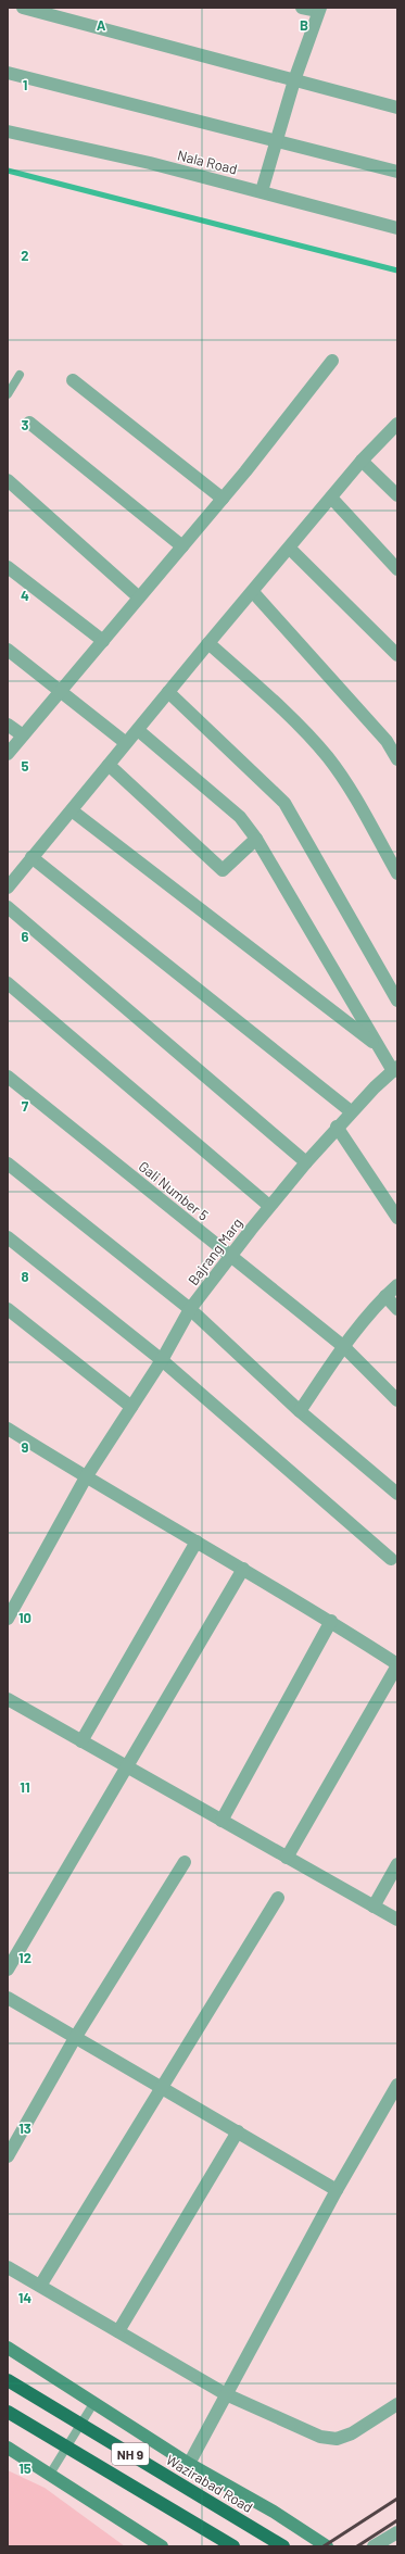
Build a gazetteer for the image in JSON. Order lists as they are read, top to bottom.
{
  "streets": {
    "highway": ["NH 9", "Wazirabad Road"],
    "street": ["Nala Road", "Gali Number 5", "Bajrang Marg"]
  },
  "crossings": [
    ["Gali Number 5", "Bajrang Marg"]
  ],
  "grid": {
    "columns": ["A", "B"],
    "rows": [
      "1",
      "2",
      "3",
      "4",
      "5",
      "6",
      "7",
      "8",
      "9",
      "10",
      "11",
      "12",
      "13",
      "14",
      "15"
    ]
  }
}
